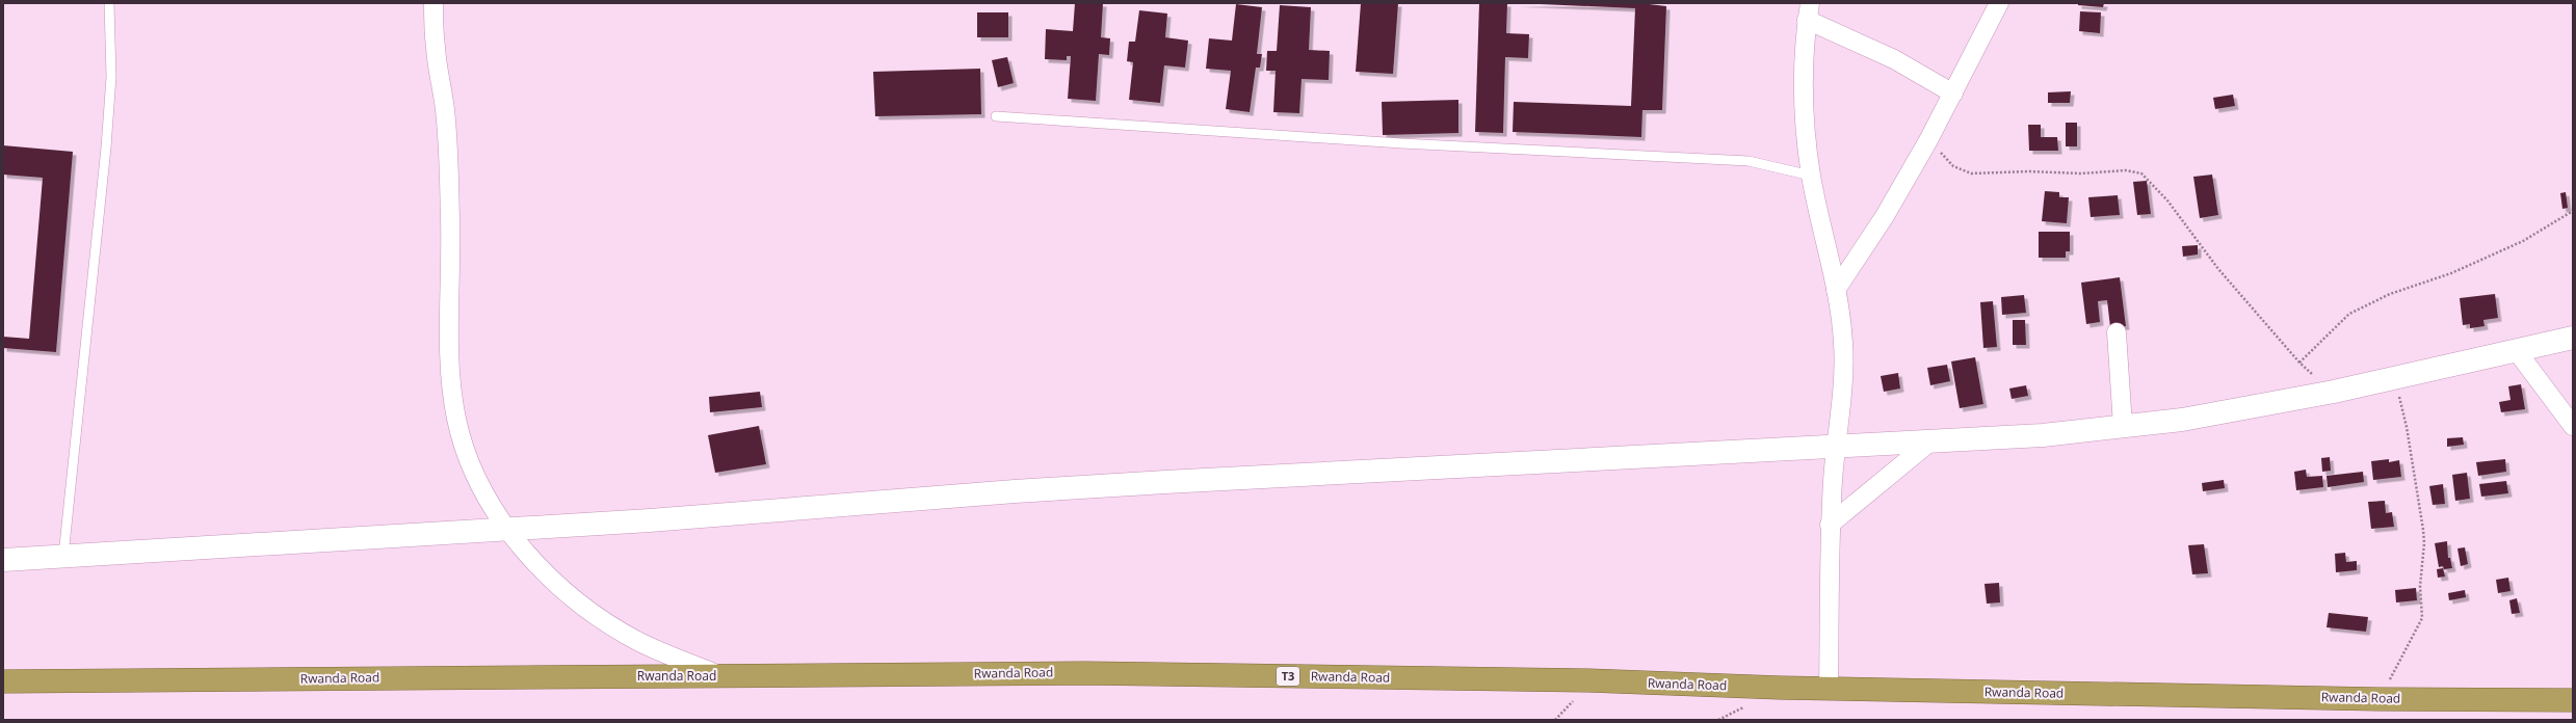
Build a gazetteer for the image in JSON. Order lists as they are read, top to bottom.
{
  "streets": {
    "highway": ["Rwanda Road", "T3"]
  }
}
